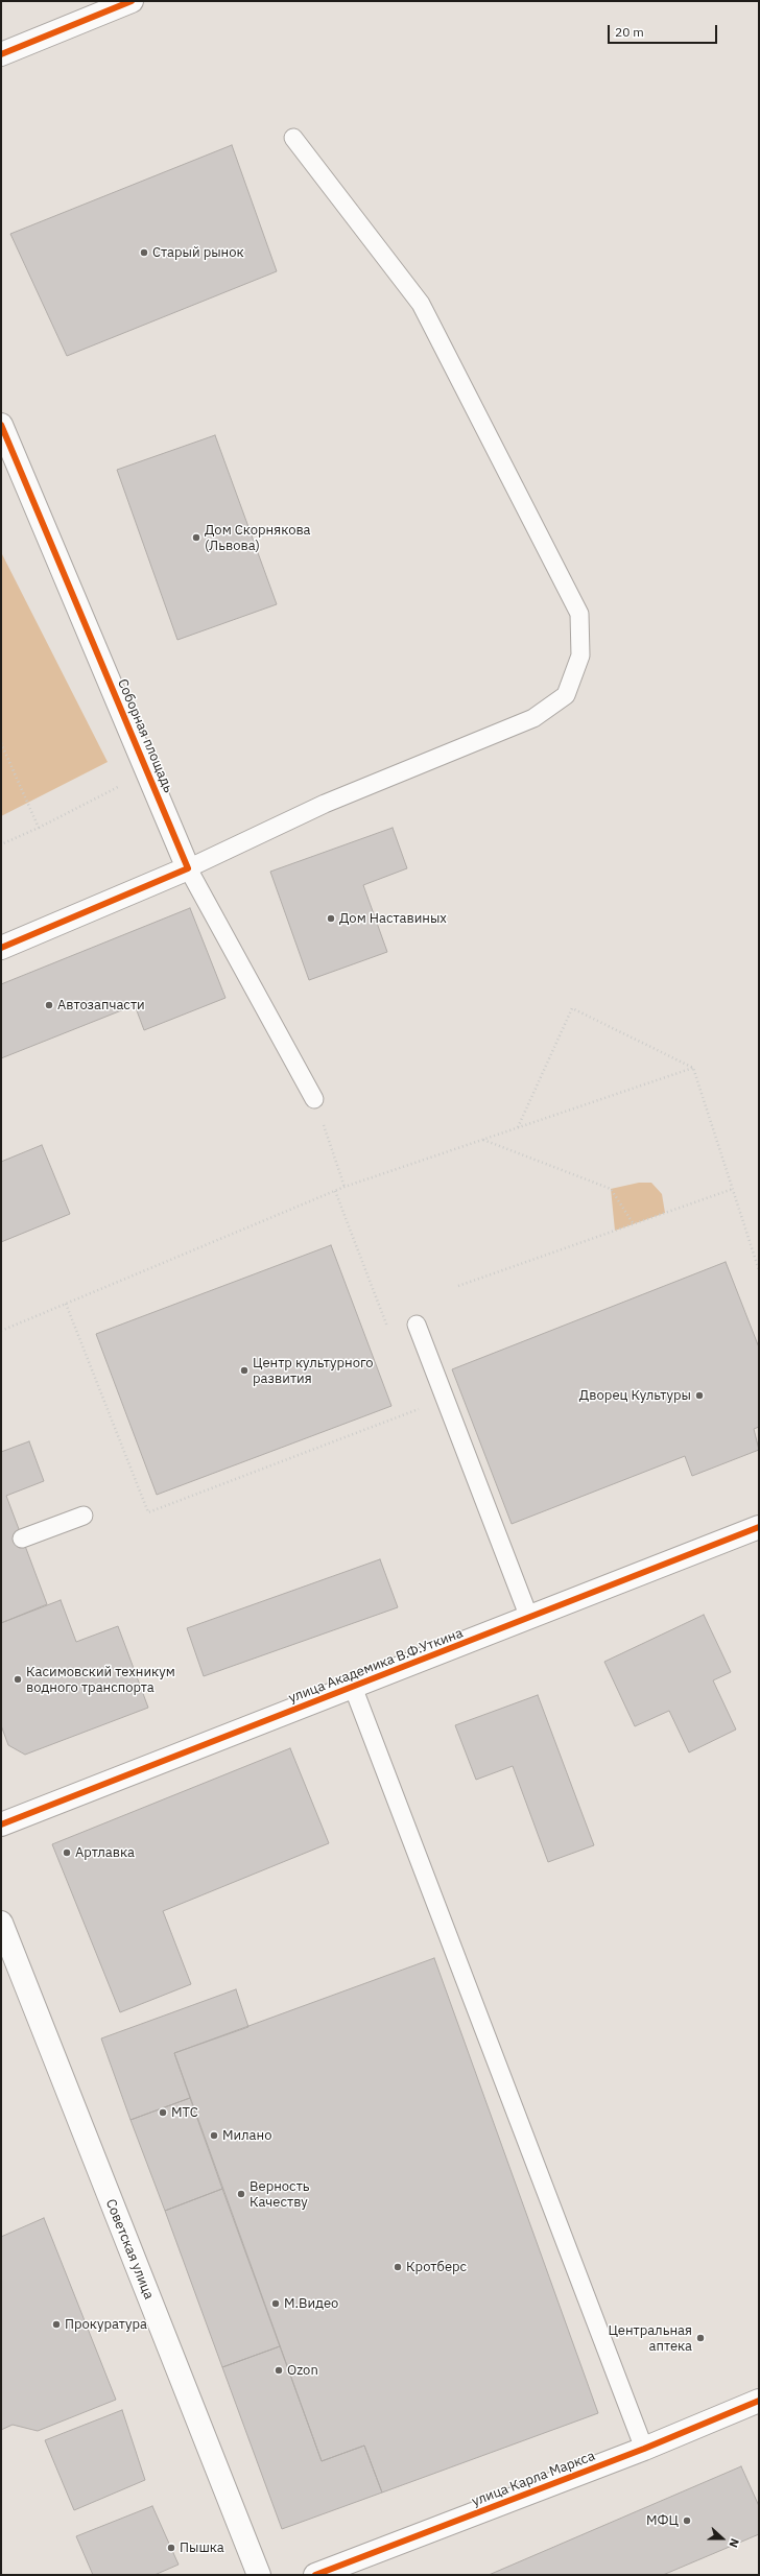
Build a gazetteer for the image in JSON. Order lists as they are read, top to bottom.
{
  "streets": {
    "street": [
      "Соборная площадь",
      "улица Академика В.Ф.Уткина",
      "Советская улица",
      "улица Карла Маркса"
    ]
  },
  "places": [
    "Старый рынок",
    "Дом Скорнякова (Львова)",
    "Дом Наставиных",
    "Автозапчасти",
    "Центр культурного развития",
    "Дворец Культуры",
    "Касимовский техникум водного транспорта",
    "Артлавка",
    "МТС",
    "Милано",
    "Верность Качеству",
    "Кротберс",
    "М.Видео",
    "Прокуратура",
    "Центральная аптека",
    "Ozon",
    "МФЦ",
    "Пышка"
  ],
  "scale_bar": "20 m",
  "north": "right"
}
